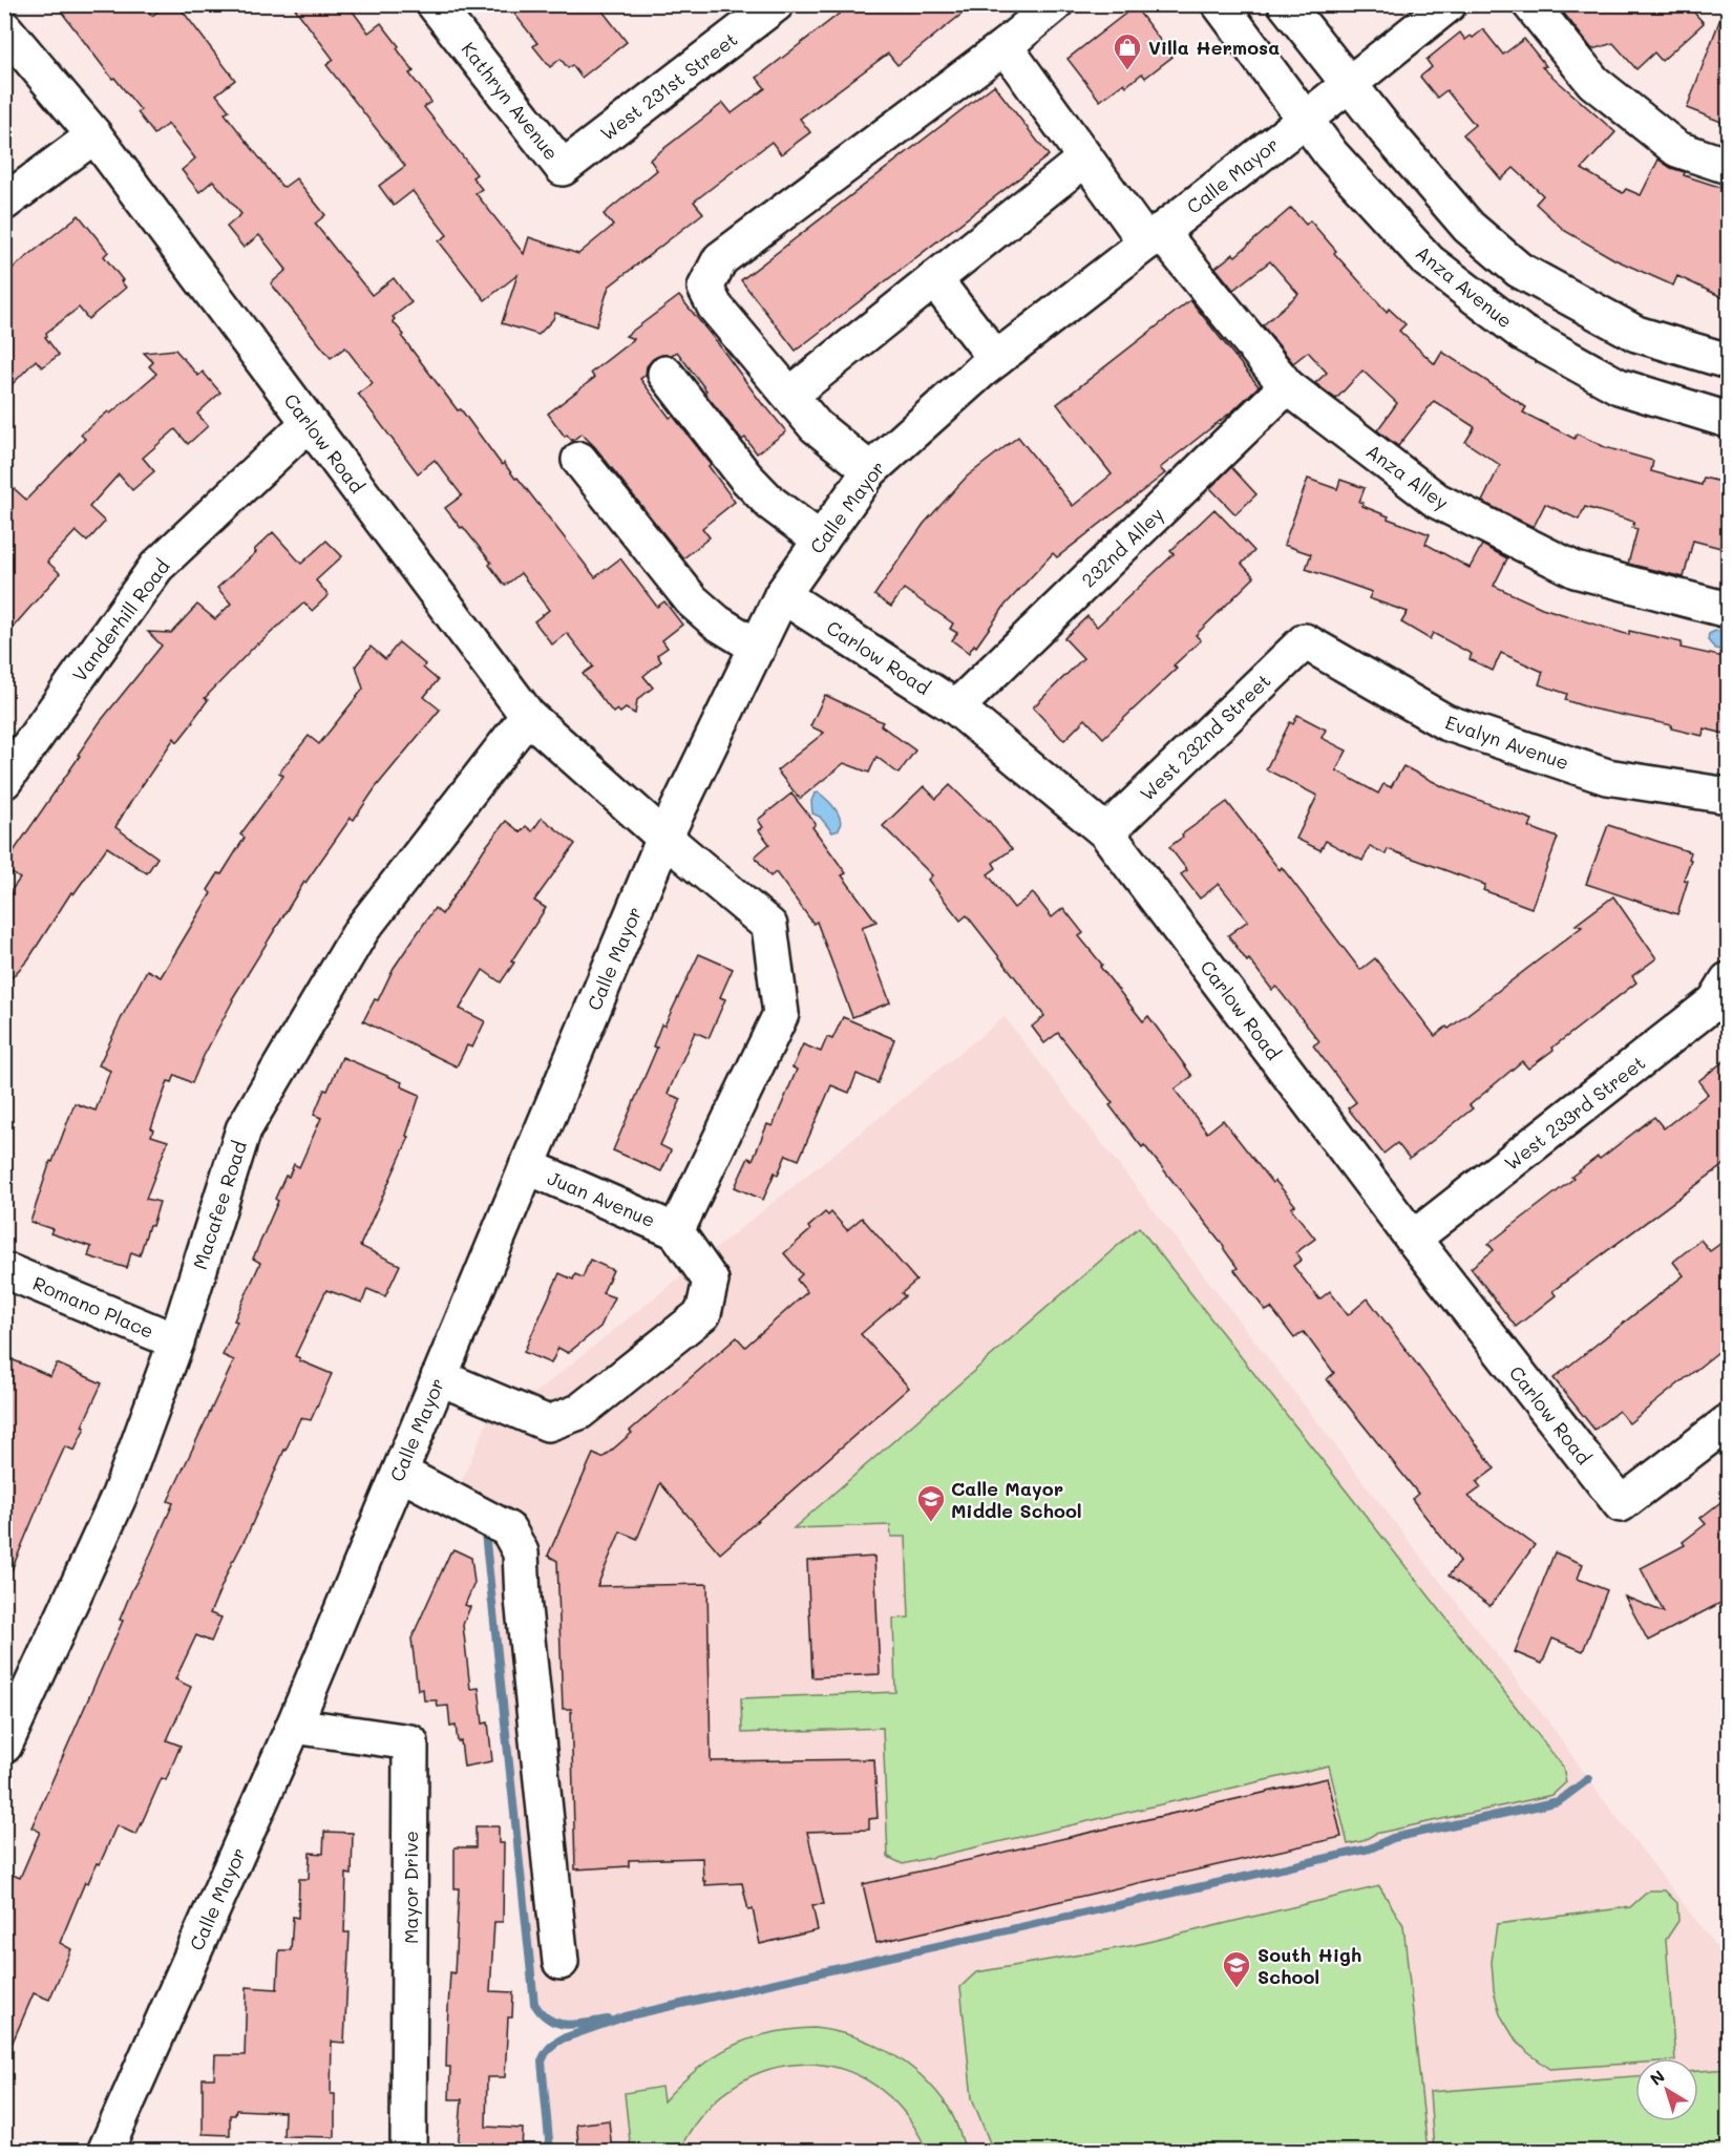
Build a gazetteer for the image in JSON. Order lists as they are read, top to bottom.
{
  "streets": {
    "street": [
      "West 231st Street",
      "Kathryn Avenue",
      "Calle Mayor",
      "Anza Avenue",
      "Carlow Road",
      "Anza Alley",
      "232nd Alley",
      "Vanderhill Road",
      "West 232nd Street",
      "Evalyn Avenue",
      "West 233rd Street",
      "Juan Avenue",
      "Macafee Road",
      "Romano Place",
      "Mayor Drive"
    ]
  },
  "crossings": [
    ["West 231st Street", "Kathryn Avenue"],
    ["Calle Mayor", "Anza Avenue"],
    ["Calle Mayor", "Carlow Road"],
    ["Calle Mayor", "Anza Alley"],
    ["Calle Mayor", "Juan Avenue"],
    ["Calle Mayor", "Mayor Drive"],
    ["Carlow Road", "232nd Alley"],
    ["Carlow Road", "Vanderhill Road"],
    ["Carlow Road", "West 232nd Street"],
    ["Carlow Road", "West 233rd Street"],
    ["Carlow Road", "Juan Avenue"],
    ["Carlow Road", "Macafee Road"],
    ["Anza Alley", "232nd Alley"],
    ["West 232nd Street", "Evalyn Avenue"],
    ["Macafee Road", "Romano Place"]
  ],
  "places": {
    "shop": ["Villa Hermosa"],
    "school or university": ["Calle Mayor Middle School", "South High School"]
  },
  "north": "top left"
}
